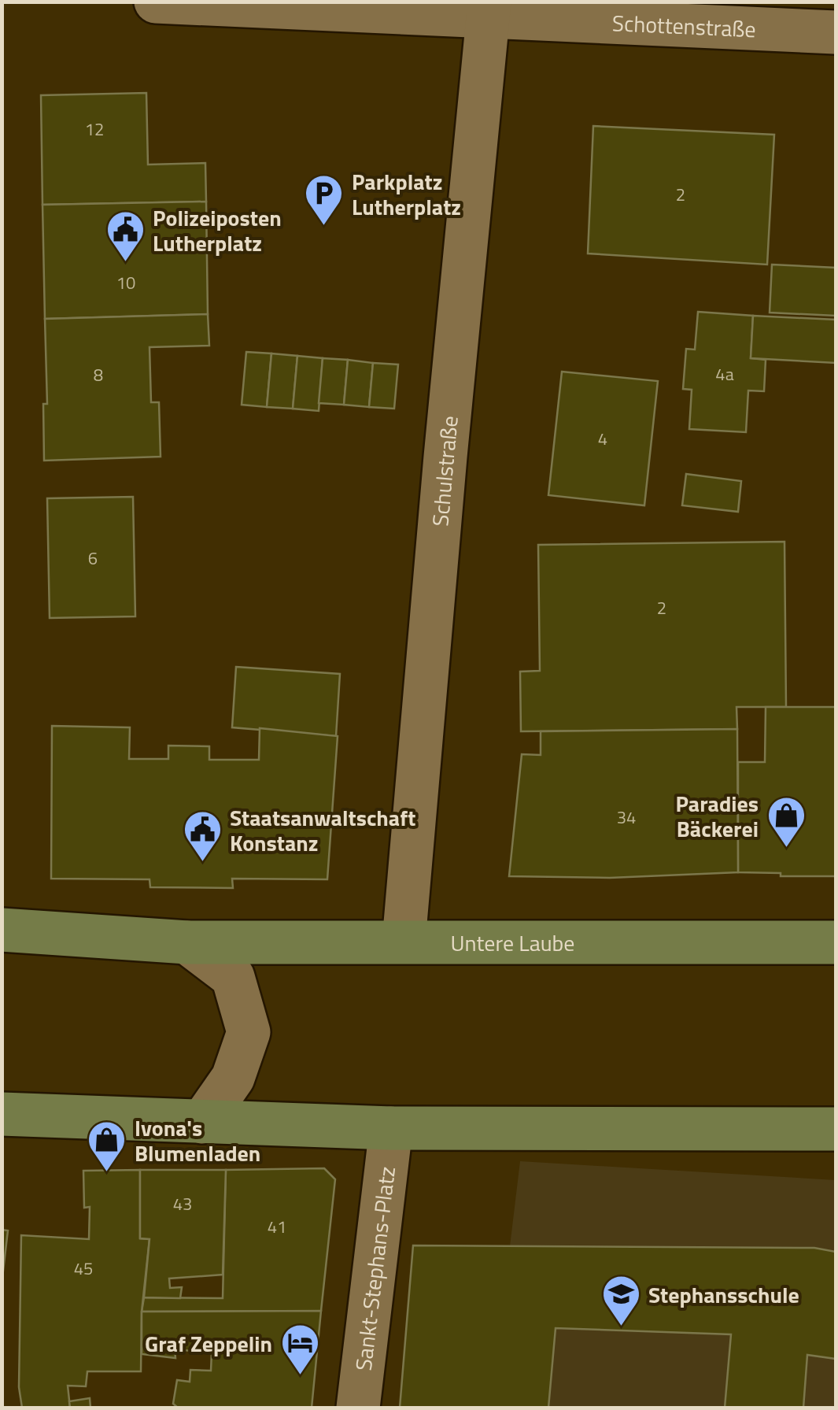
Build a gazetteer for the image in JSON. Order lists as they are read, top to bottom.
{
  "streets": {
    "main road": ["Untere Laube"],
    "street": ["Schottenstraße", "Schulstraße", "Sankt-Stephans-Platz"]
  },
  "crossings": [
    ["Schottenstraße", "Schulstraße"],
    ["Schulstraße", "Untere Laube"]
  ],
  "places": {
    "parking": ["Parkplatz Lutherplatz"],
    "public building": ["Polizeiposten Lutherplatz", "Staatsanwaltschaft Konstanz"],
    "shop": ["Paradies Bäckerei", "Ivona's Blumenladen"],
    "school or university": ["Stephansschule"],
    "hotel": ["Graf Zeppelin"]
  },
  "house_numbers": [
    "12",
    "2",
    "10",
    "4a",
    "8",
    "4",
    "6",
    "2",
    "34",
    "43",
    "41",
    "45"
  ]
}
